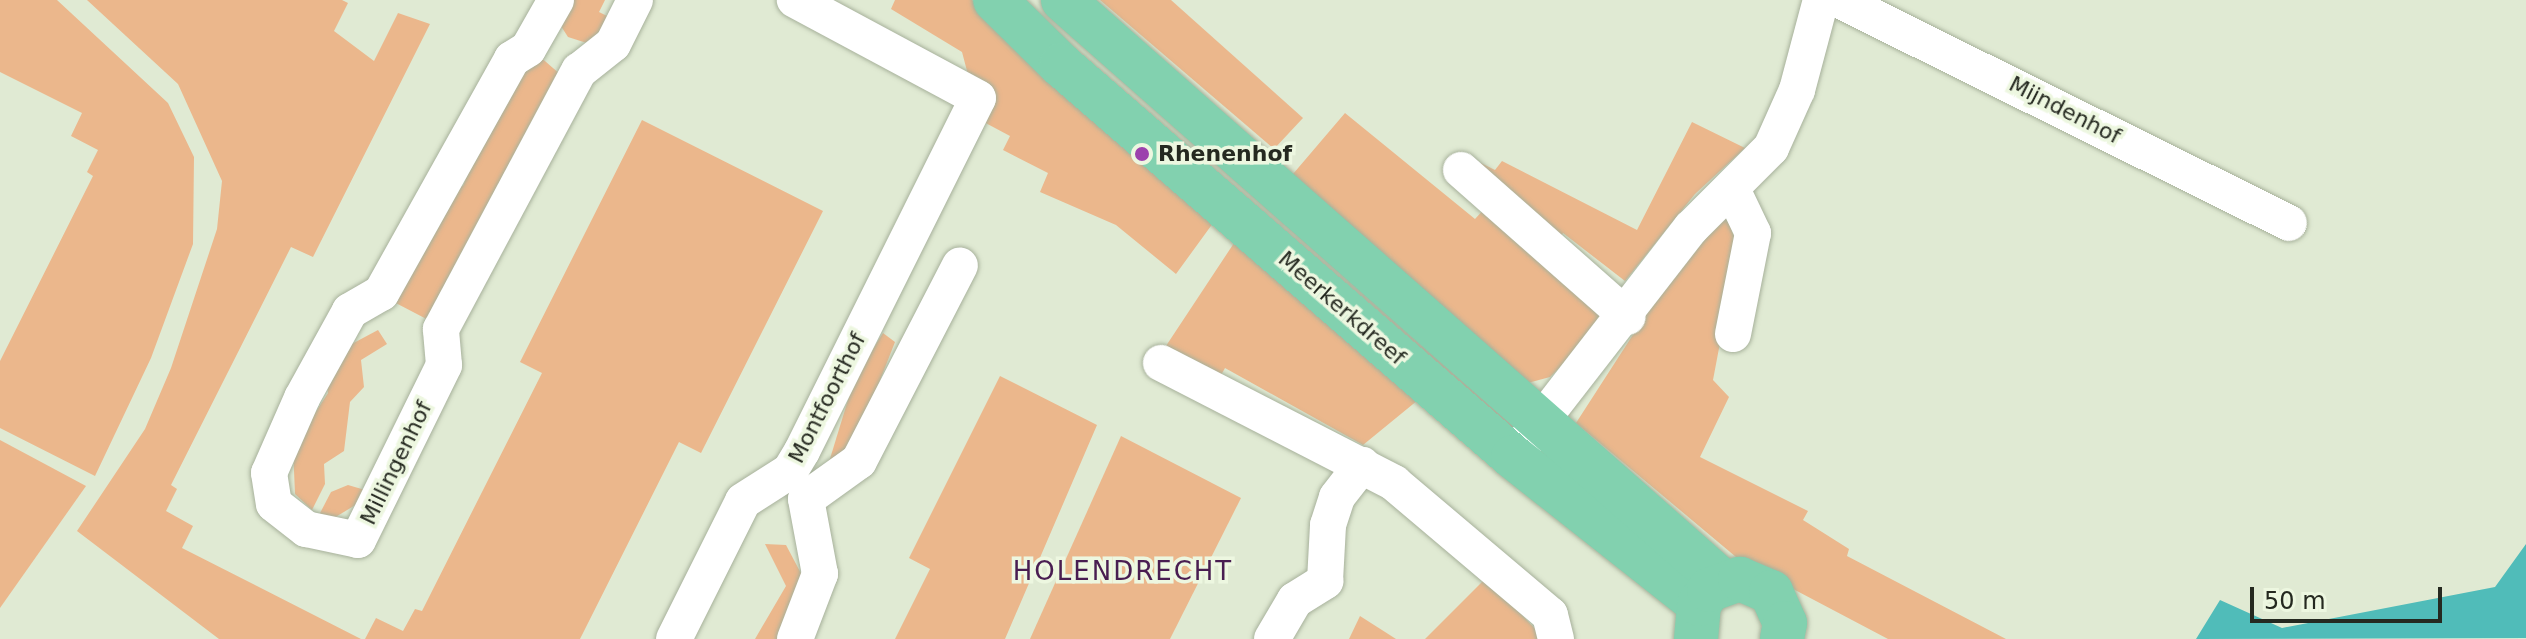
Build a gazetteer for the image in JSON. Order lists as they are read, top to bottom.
{
  "streets": {
    "main road": ["Meerkerkdreef"],
    "street": ["Mijndenhof", "Montfoorthof", "Millingenhof"]
  },
  "districts": ["HOLENDRECHT"],
  "places": ["Rhenenhof"],
  "scale_bar": "50 m"
}
